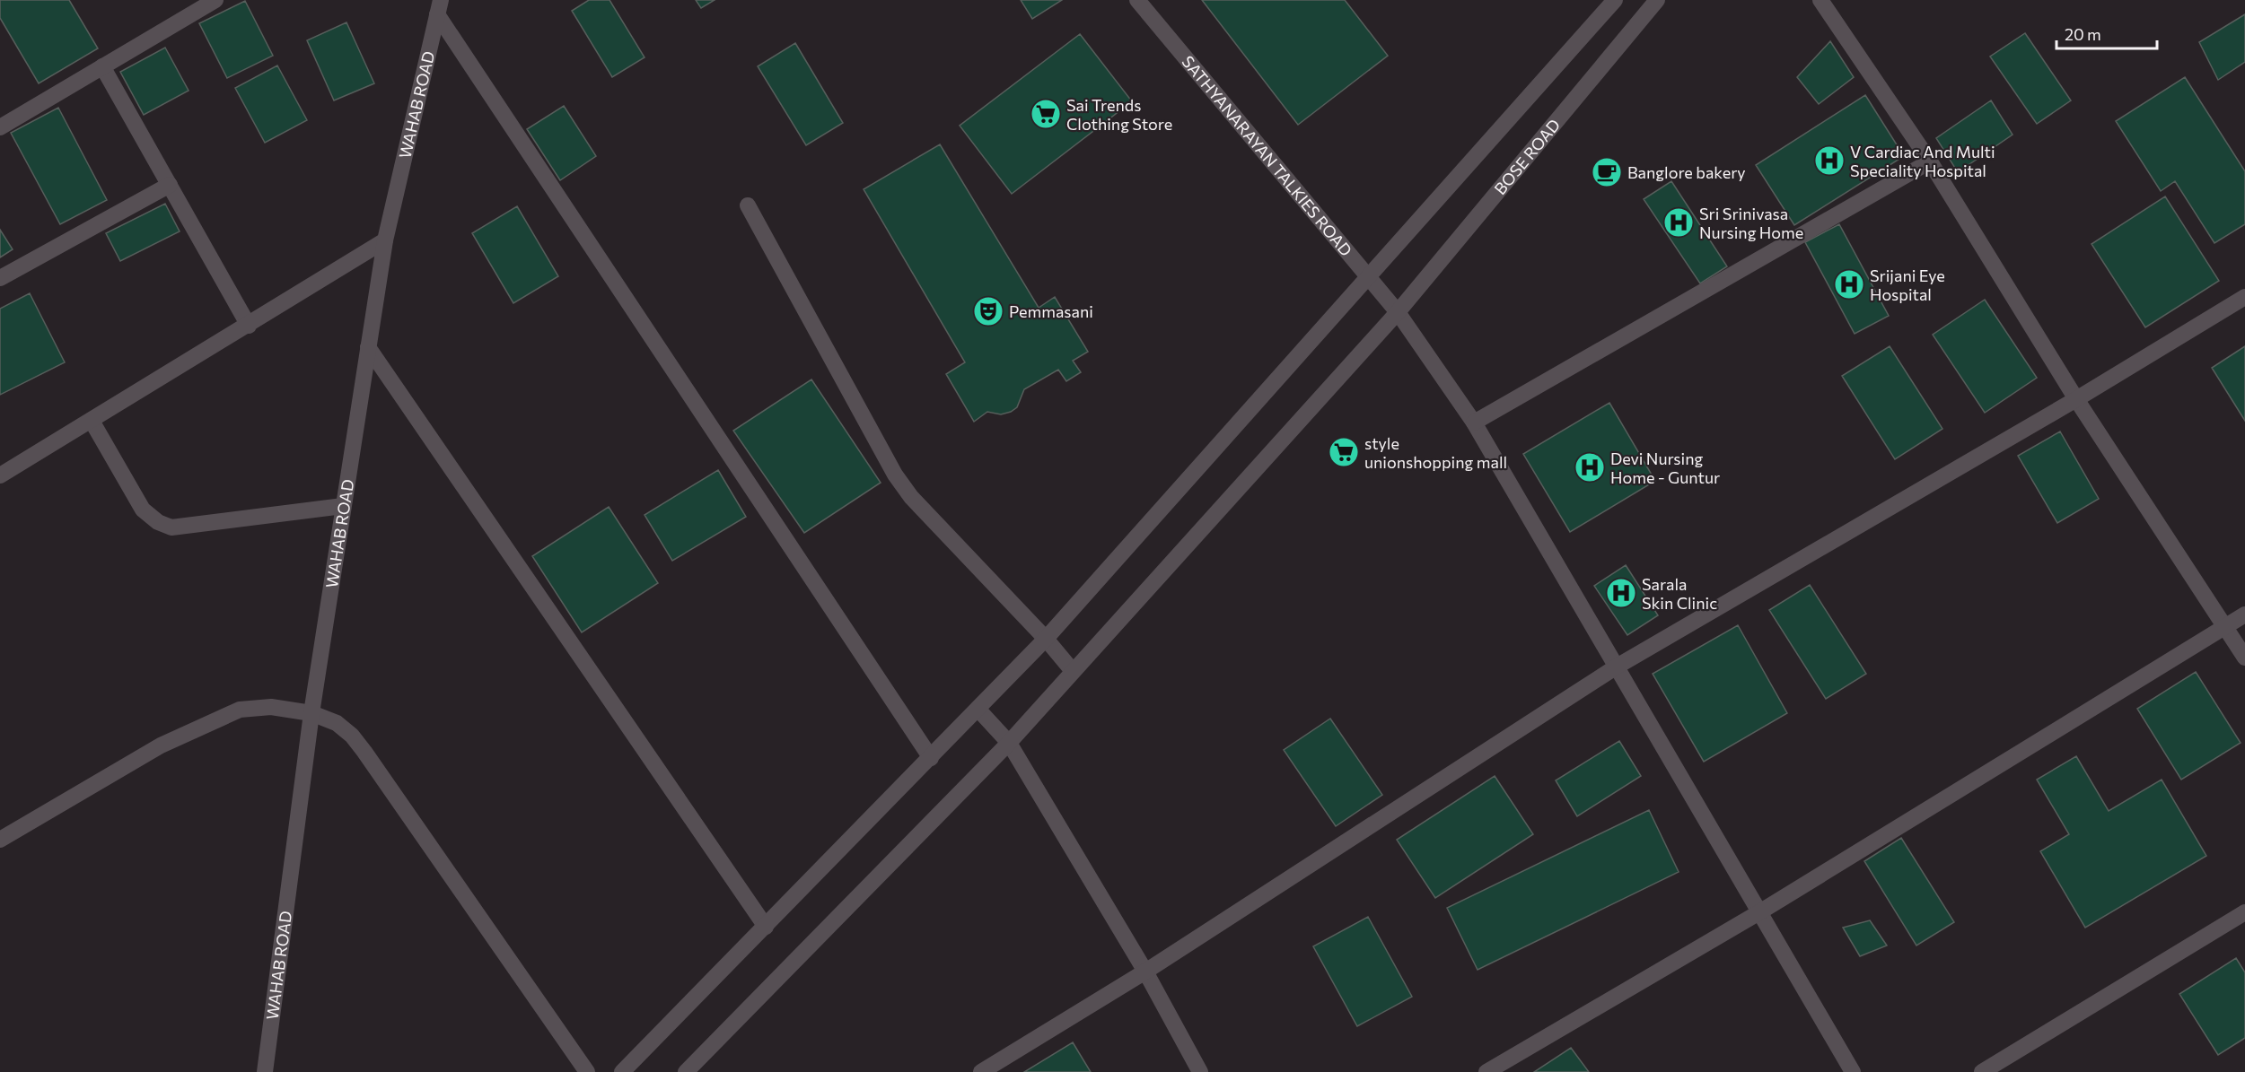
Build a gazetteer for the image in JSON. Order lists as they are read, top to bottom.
{
  "streets": {
    "street": ["WAHAB ROAD", "SATHYANARAYAN TALKIES ROAD", "BOSE ROAD"]
  },
  "crossings": [
    ["SATHYANARAYAN TALKIES ROAD", "BOSE ROAD"]
  ],
  "places": {
    "supermarket": ["Sai Trends Clothing Store", "style unionshopping mall"],
    "hospital": [
      "V Cardiac And Multi Speciality Hospital",
      "Sri Srinivasa Nursing Home",
      "Srijani Eye Hospital",
      "Devi Nursing Home - Guntur",
      "Sarala Skin Clinic"
    ],
    "cafe": ["Banglore bakery"],
    "theatre": ["Pemmasani"]
  },
  "scale_bar": "20 m"
}
